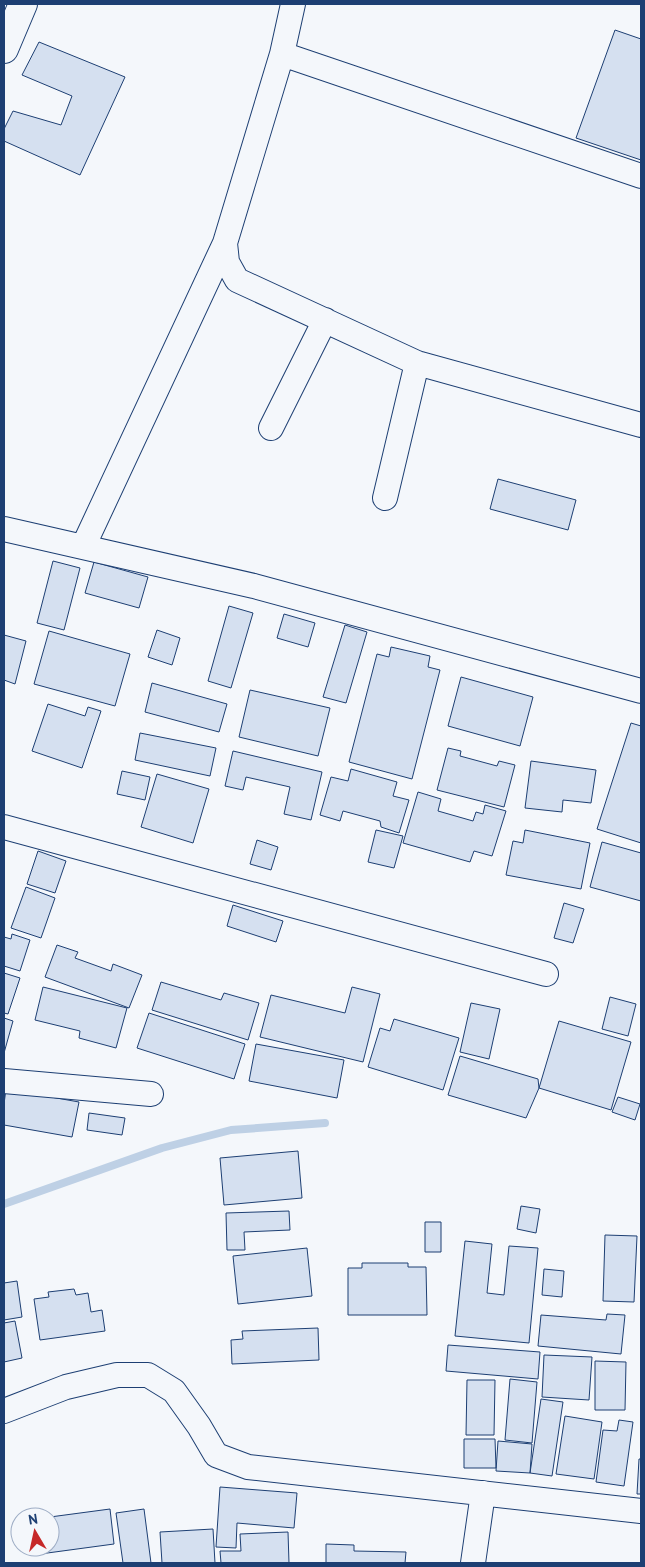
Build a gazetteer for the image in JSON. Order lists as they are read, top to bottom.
{
  "north": "top"
}
